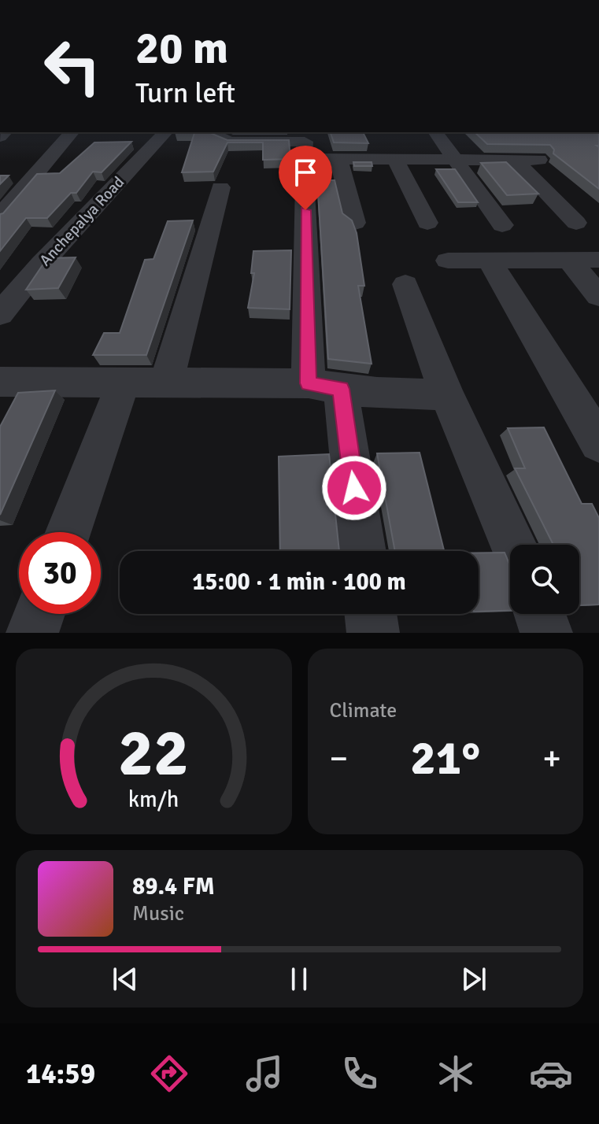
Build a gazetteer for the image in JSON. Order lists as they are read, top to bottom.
{
  "streets": {
    "street": ["Anchepalya Road"]
  },
  "page": {
    "turn": ["20 m", "Turn left"],
    "limit": "30",
    "trip": "15:00 · 1 min · 100 m",
    "tile": "Climate",
    "heat": ["−", "21°", "+"],
    "song": ["89.4 FM", "Music"],
    "tabs": "14:59",
    "gauge": ["22", "km/h"]
  }
}
